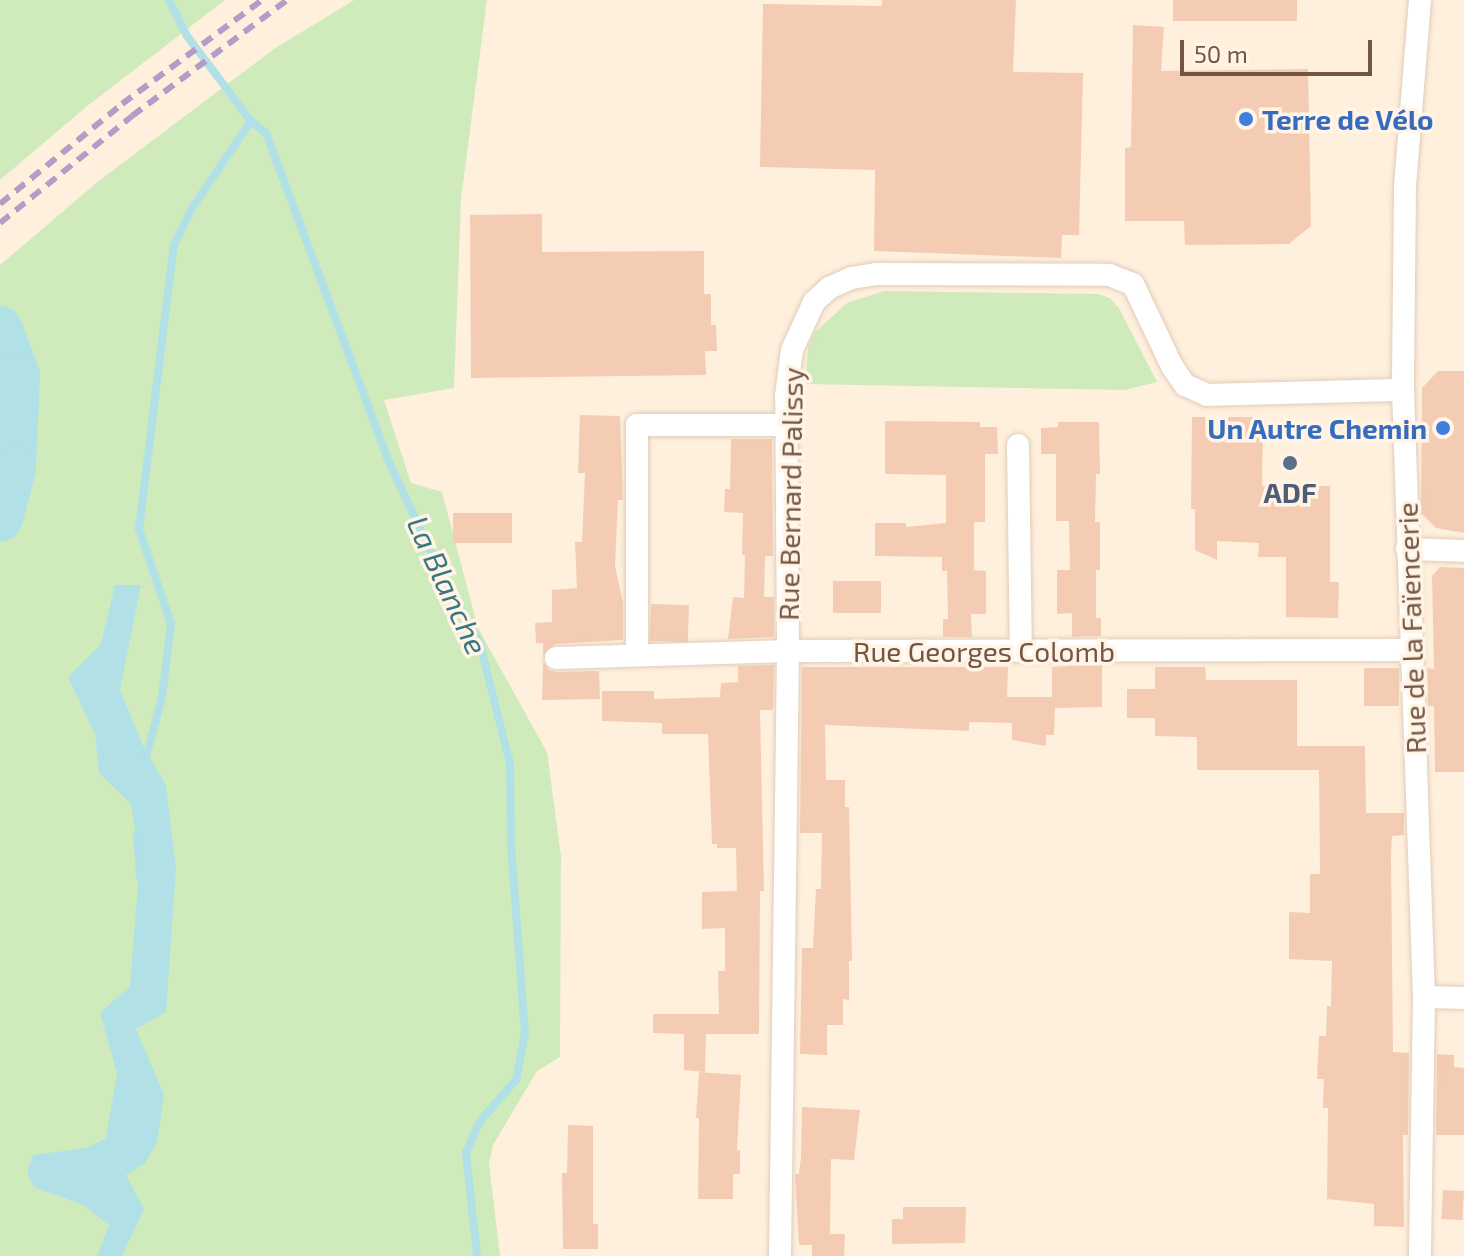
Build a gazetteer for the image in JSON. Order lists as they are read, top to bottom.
{
  "streets": {
    "street": ["Rue Bernard Palissy", "Rue de la Faïencerie", "Rue Georges Colomb"]
  },
  "crossings": [
    ["Rue Bernard Palissy", "Rue de la Faïencerie"],
    ["Rue Bernard Palissy", "Rue Georges Colomb"],
    ["Rue de la Faïencerie", "Rue Georges Colomb"]
  ],
  "water": ["La Blanche"],
  "places": ["Terre de Vélo", "Un Autre Chemin", "ADF"],
  "scale_bar": "50 m"
}
